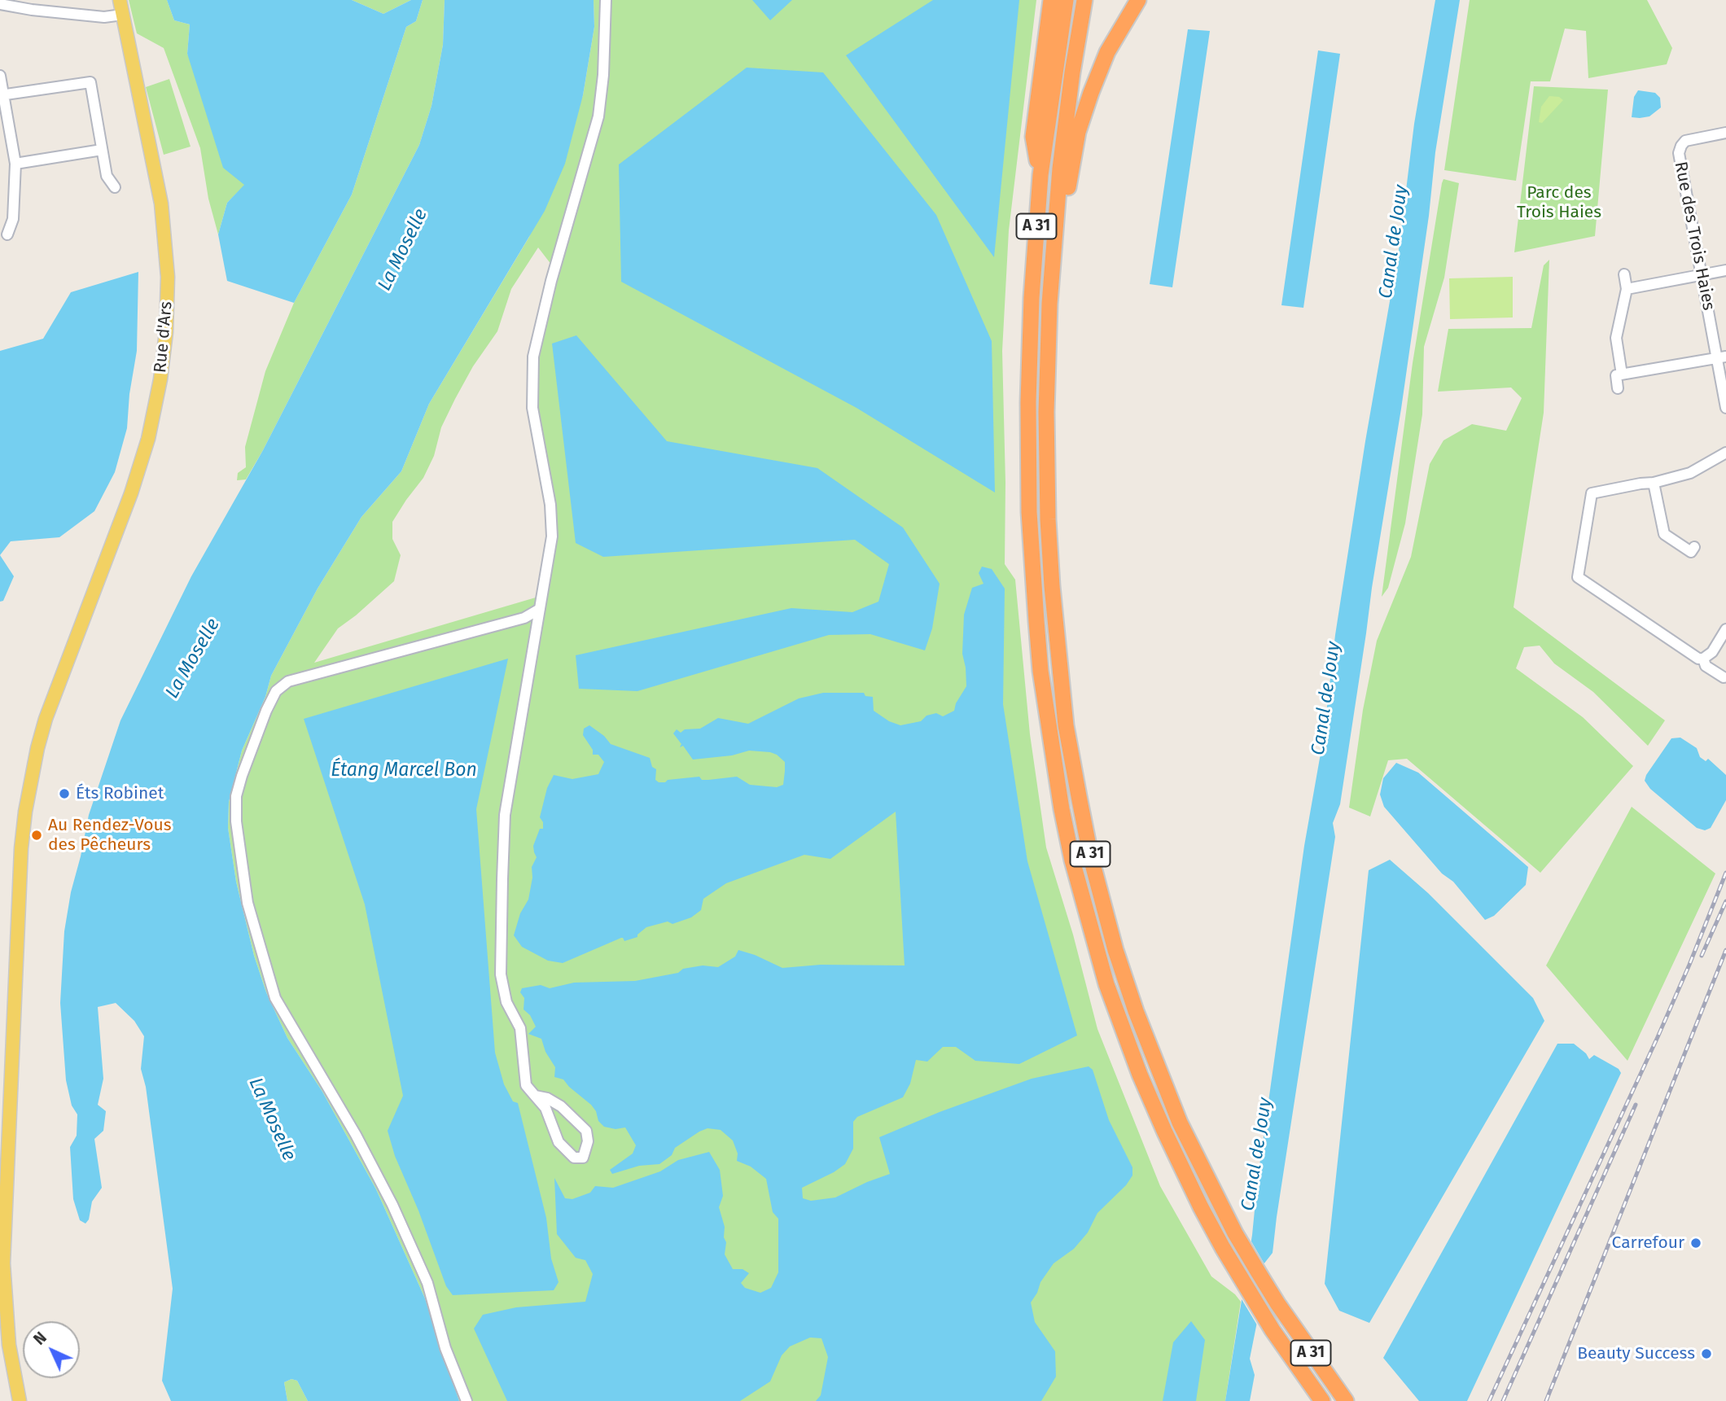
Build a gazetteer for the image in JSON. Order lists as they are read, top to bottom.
{
  "streets": {
    "highway": ["A 31"],
    "main road": ["Rue d'Ars"],
    "street": ["Rue des Trois Haies"]
  },
  "water": ["Canal de Jouy", "La Moselle", "Étang Marcel Bon"],
  "parks": ["Parc des Trois Haies"],
  "places": [
    "Éts Robinet",
    "Au Rendez-Vous des Pêcheurs",
    "Carrefour",
    "Beauty Success"
  ],
  "north": "top left"
}
